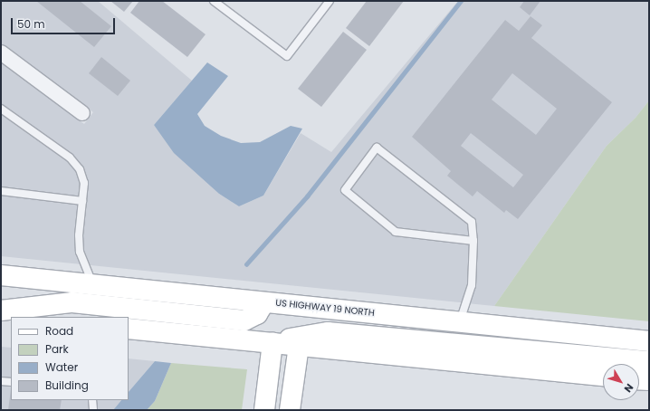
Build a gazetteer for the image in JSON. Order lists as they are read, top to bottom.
{
  "streets": {
    "main road": ["US HIGHWAY 19 NORTH"]
  },
  "legend": [
    "Road",
    "Park",
    "Water",
    "Building"
  ],
  "scale_bar": "50 m",
  "north": "bottom right"
}
